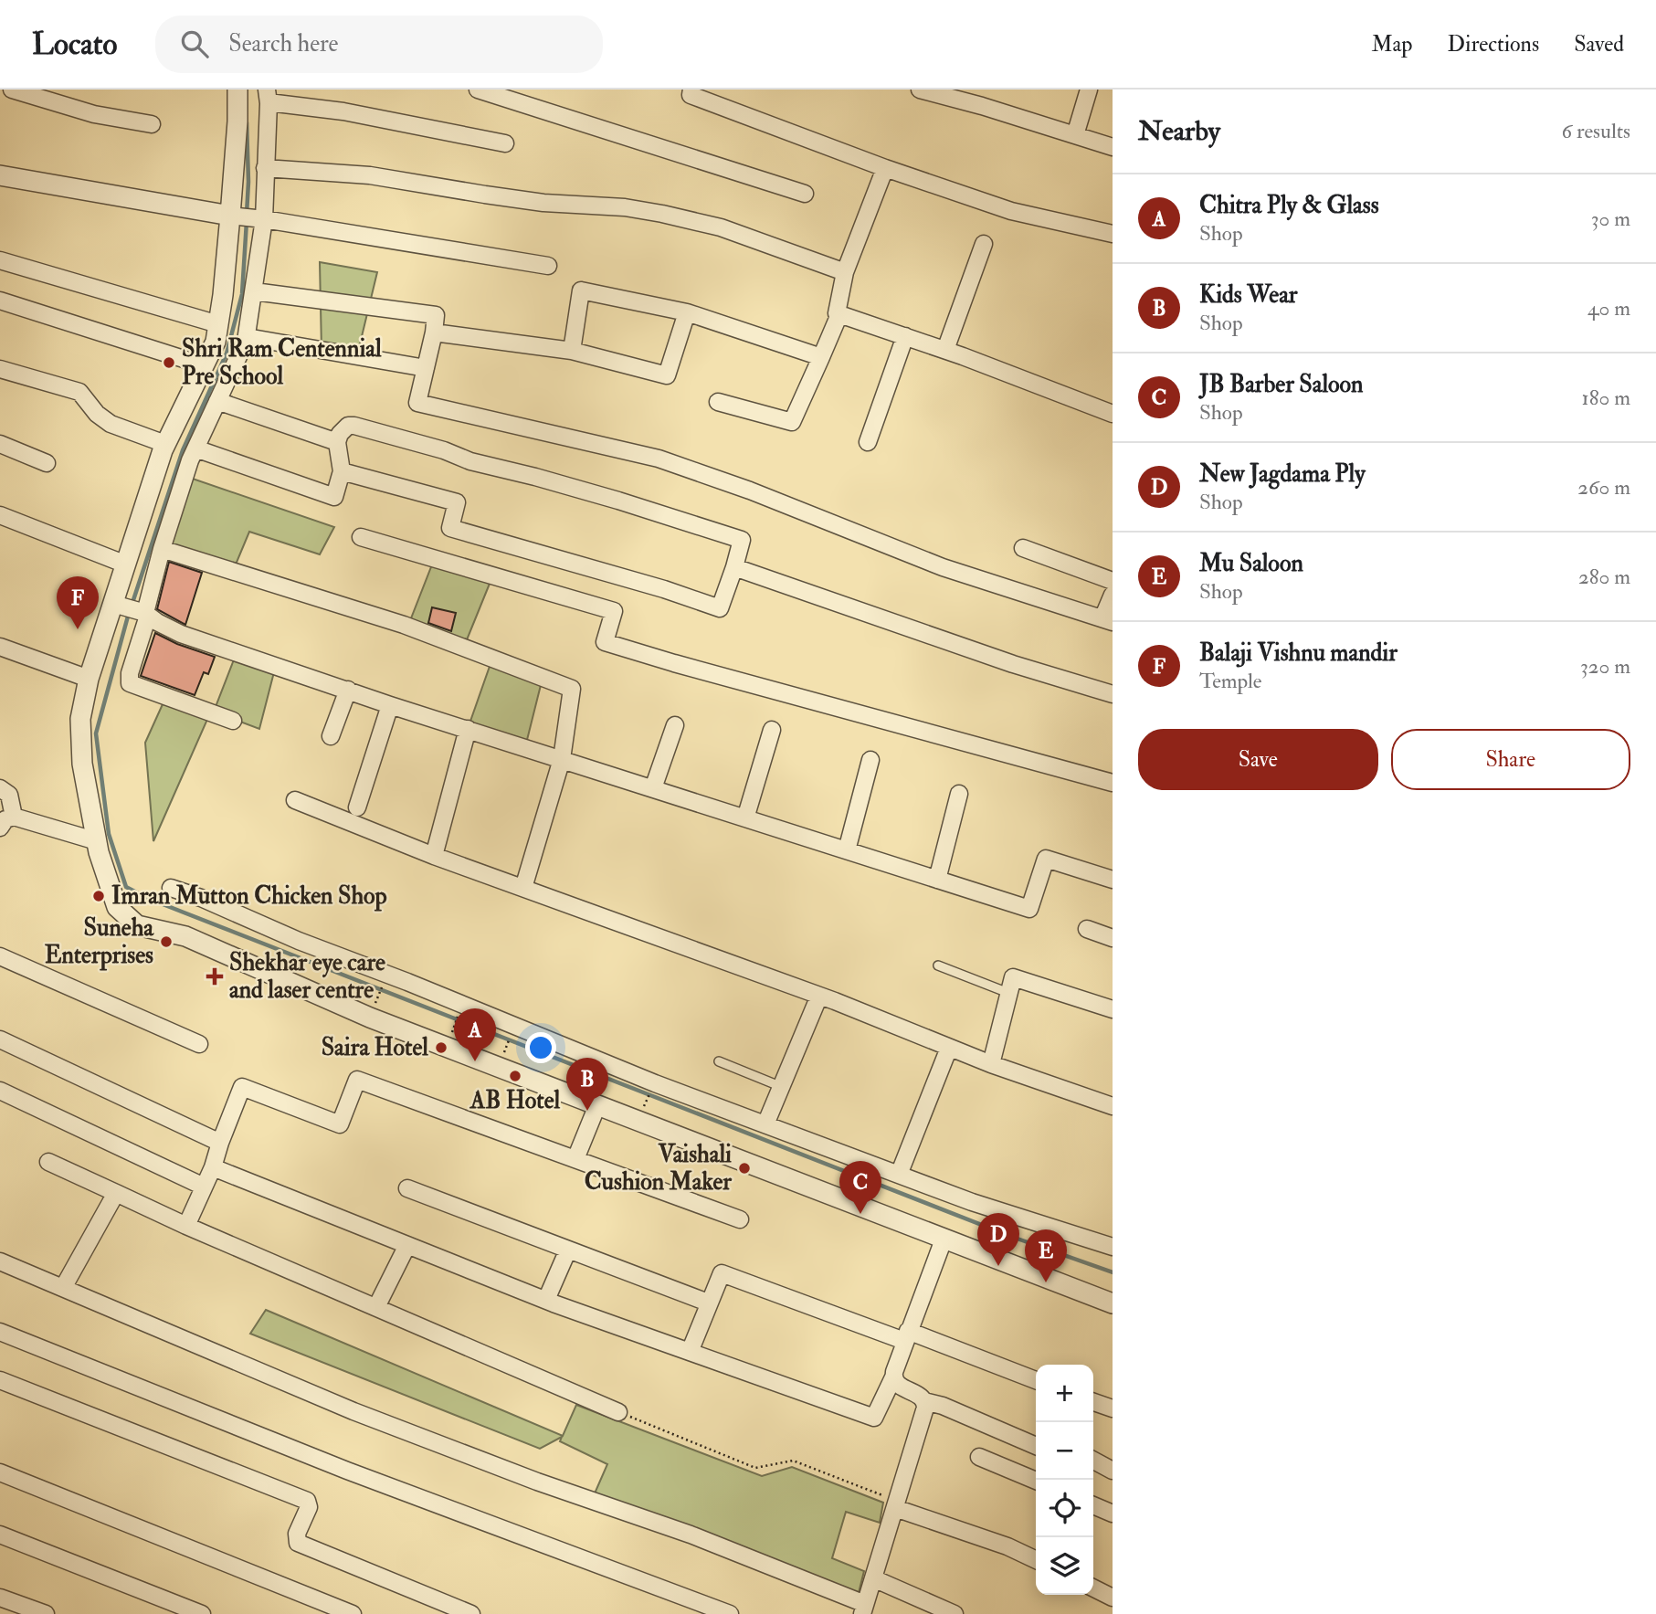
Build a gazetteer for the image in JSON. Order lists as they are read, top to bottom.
{
  "places": {
    "other": [
      "Shri Ram Centennial Pre School",
      "Imran Mutton Chicken Shop",
      "Suneha Enterprises",
      "Saira Hotel",
      "AB Hotel",
      "Vaishali Cushion Maker"
    ],
    "health": ["Shekhar eye care and laser centre"]
  },
  "page": {
    "header": "Locato",
    "search": "Search here",
    "nav": ["Map", "Directions", "Saved"],
    "heading": ["Nearby", "6 results"],
    "list": [
      {
        "mark": "A",
        "name": "Chitra Ply & Glass",
        "note": "Shop",
        "value": "30 m"
      },
      {
        "mark": "B",
        "name": "Kids Wear",
        "note": "Shop",
        "value": "40 m"
      },
      {
        "mark": "C",
        "name": "JB Barber Saloon",
        "note": "Shop",
        "value": "180 m"
      },
      {
        "mark": "D",
        "name": "New Jagdama Ply",
        "note": "Shop",
        "value": "260 m"
      },
      {
        "mark": "E",
        "name": "Mu Saloon",
        "note": "Shop",
        "value": "280 m"
      },
      {
        "mark": "F",
        "name": "Balaji Vishnu mandir",
        "note": "Temple",
        "value": "320 m"
      }
    ],
    "pins": [
      "F",
      "A",
      "B",
      "C",
      "D",
      "E"
    ],
    "buttons": ["Save", "Share"],
    "map_buttons": ["+", "−"]
  }
}
